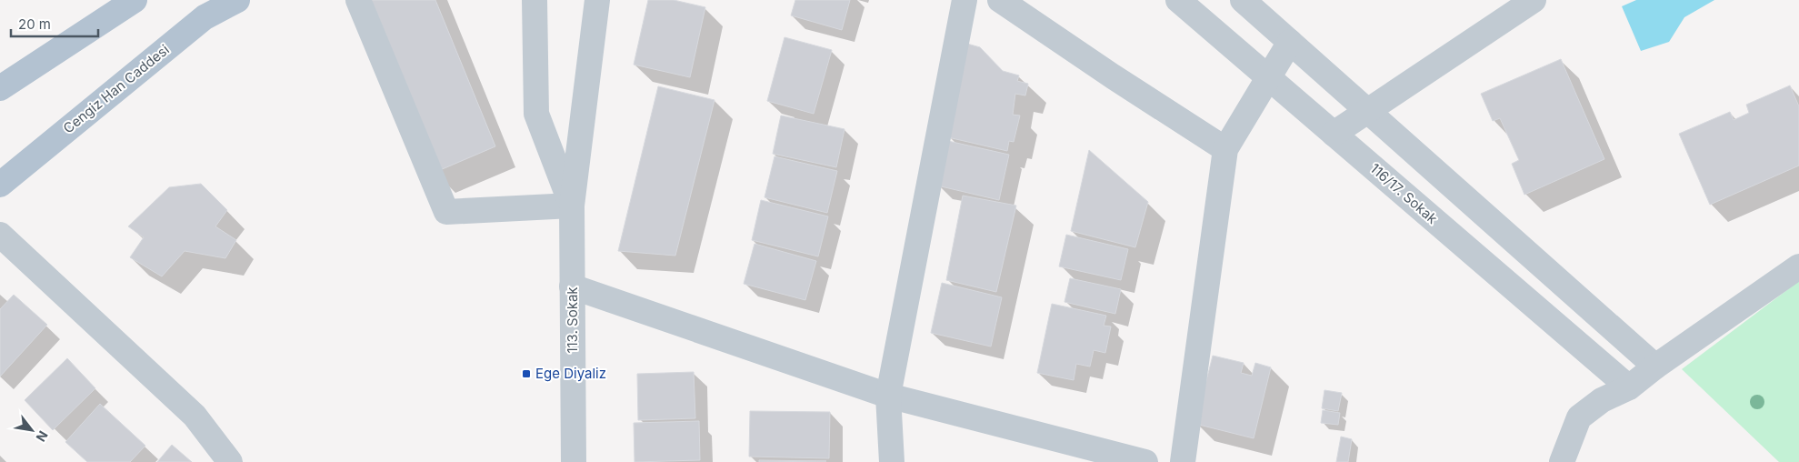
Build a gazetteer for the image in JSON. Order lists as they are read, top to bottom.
{
  "streets": {
    "main road": ["Cengiz Han Caddesi"],
    "street": ["116/17. Sokak", "113. Sokak"]
  },
  "places": {
    "transit": ["Ege Diyaliz"]
  },
  "scale_bar": "20 m",
  "north": "bottom right"
}
